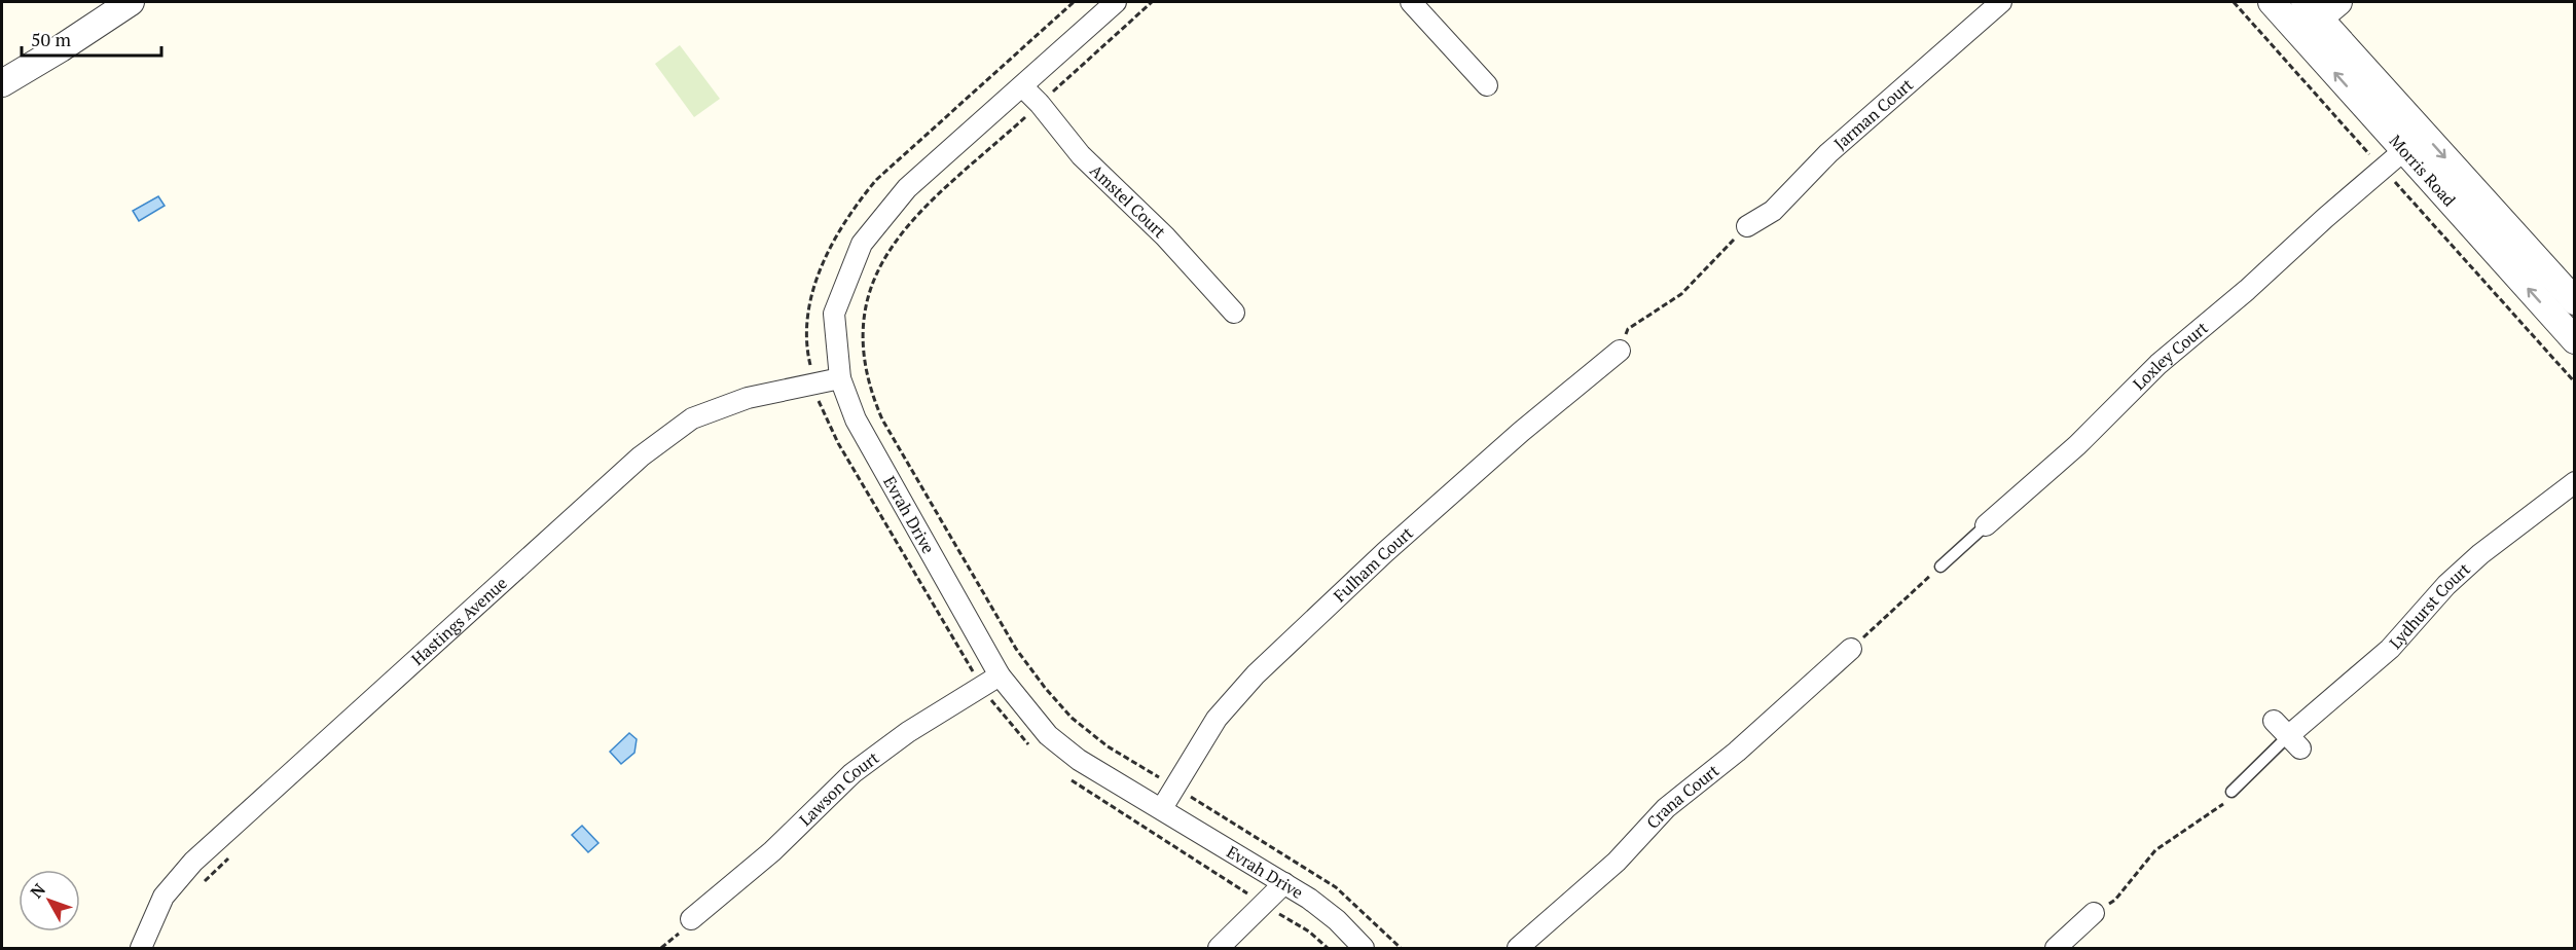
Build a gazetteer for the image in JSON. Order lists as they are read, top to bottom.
{
  "streets": {
    "street": [
      "Jarman Court",
      "Morris Road",
      "Amstel Court",
      "Loxley Court",
      "Evrah Drive",
      "Fulham Court",
      "Lydhurst Court",
      "Hastings Avenue",
      "Lawson Court",
      "Crana Court"
    ]
  },
  "crossings": [
    ["Morris Road", "Loxley Court"],
    ["Amstel Court", "Evrah Drive"],
    ["Evrah Drive", "Fulham Court"],
    ["Evrah Drive", "Hastings Avenue"],
    ["Evrah Drive", "Lawson Court"]
  ],
  "scale_bar": "50 m",
  "north": "top left"
}
